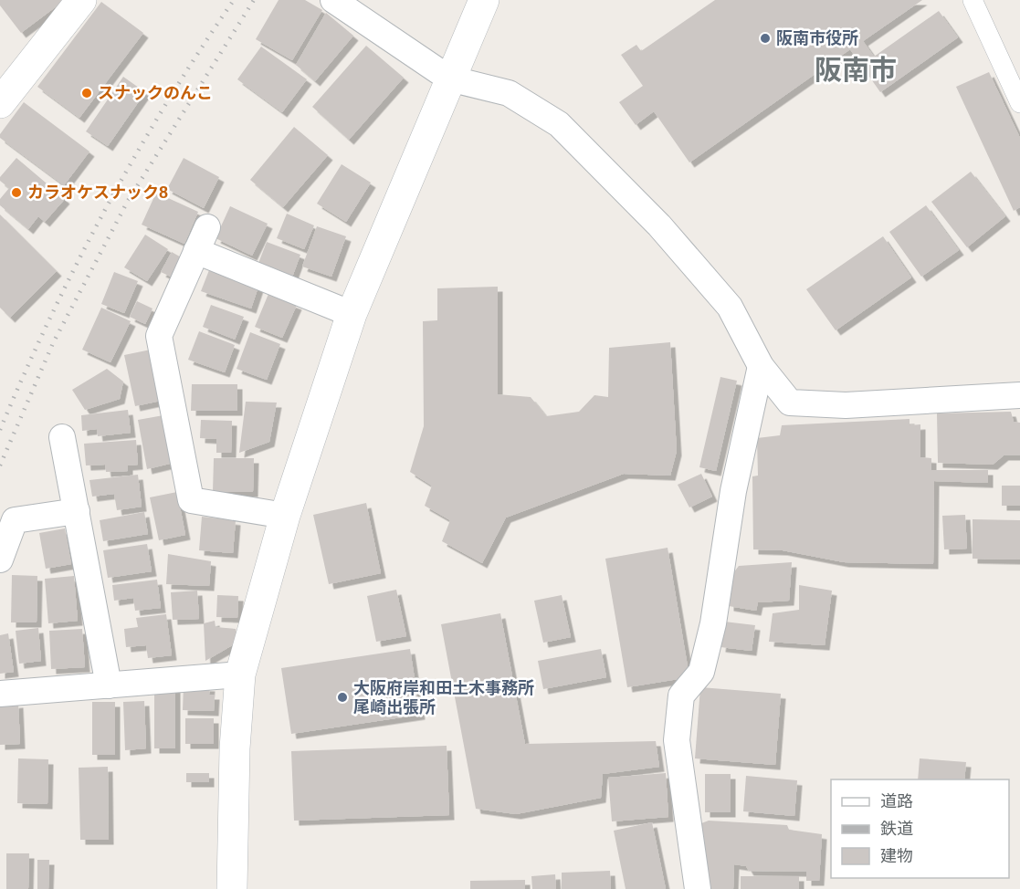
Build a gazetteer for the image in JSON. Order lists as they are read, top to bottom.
{
  "districts": ["阪南市"],
  "places": [
    "阪南市役所",
    "スナックのんこ",
    "カラオケスナック8",
    "大阪府岸和田土木事務所 尾崎出張所"
  ],
  "legend": ["道路", "鉄道", "建物"]
}
